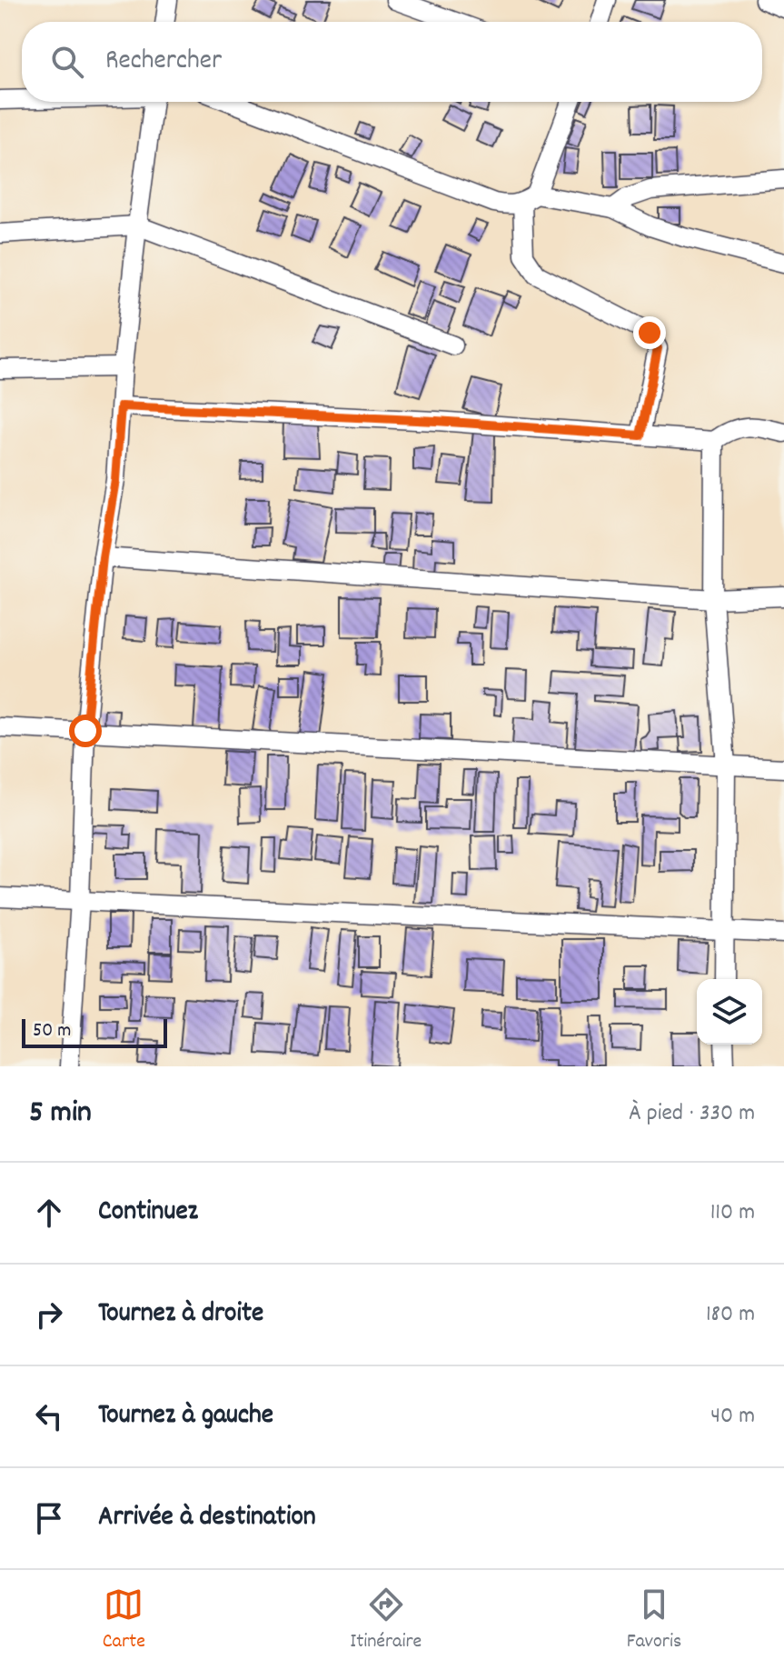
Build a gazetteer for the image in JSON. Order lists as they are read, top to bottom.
{
  "scale_bar": "50 m",
  "page": {
    "search": "Rechercher",
    "scale": "50 m",
    "heading": ["5 min", "À pied · 330 m"],
    "list": [
      ["Continuez", "110 m"],
      ["Tournez à droite", "180 m"],
      ["Tournez à gauche", "40 m"],
      "Arrivée à destination"
    ],
    "nav": ["Carte", "Itinéraire", "Favoris"]
  }
}
